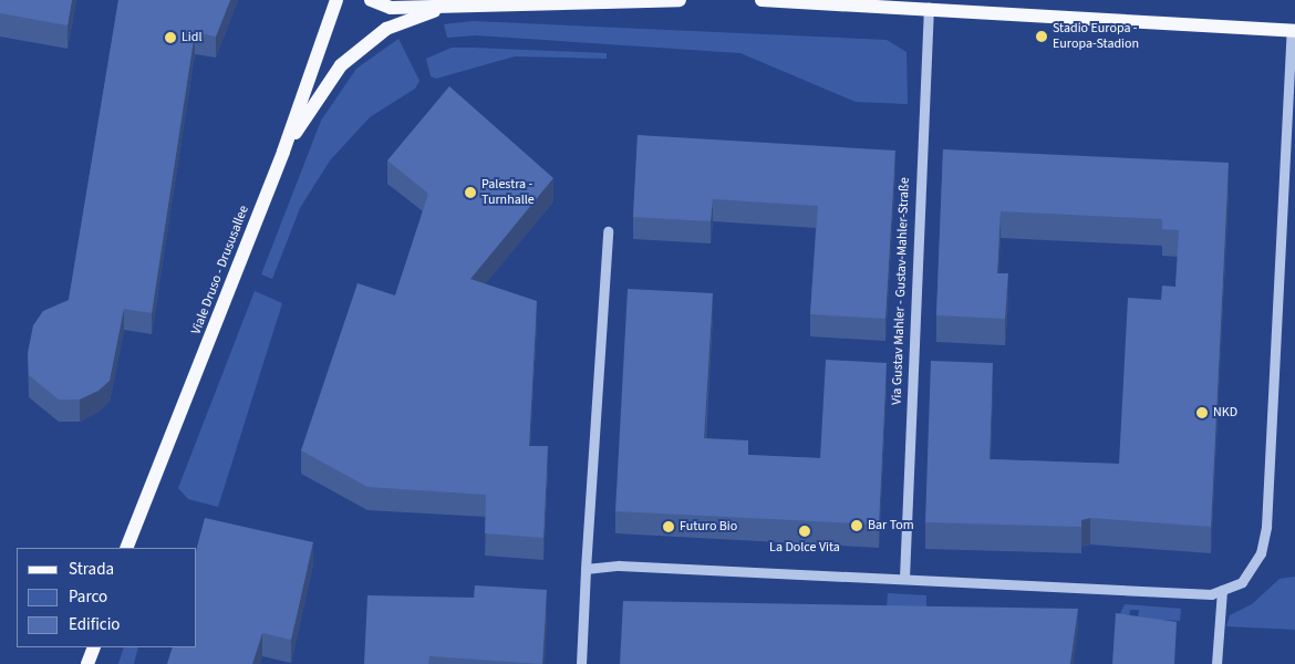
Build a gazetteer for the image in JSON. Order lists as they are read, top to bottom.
{
  "streets": {
    "main road": ["Viale Druso - Drususallee"],
    "street": ["Via Gustav Mahler - Gustav-Mahler-Straße"]
  },
  "places": [
    "Stadio Europa - Europa-Stadion",
    "Lidl",
    "Palestra - Turnhalle",
    "NKD",
    "Bar Tom",
    "Futuro Bio",
    "La Dolce Vita"
  ],
  "legend": ["Strada", "Parco", "Edificio"]
}
